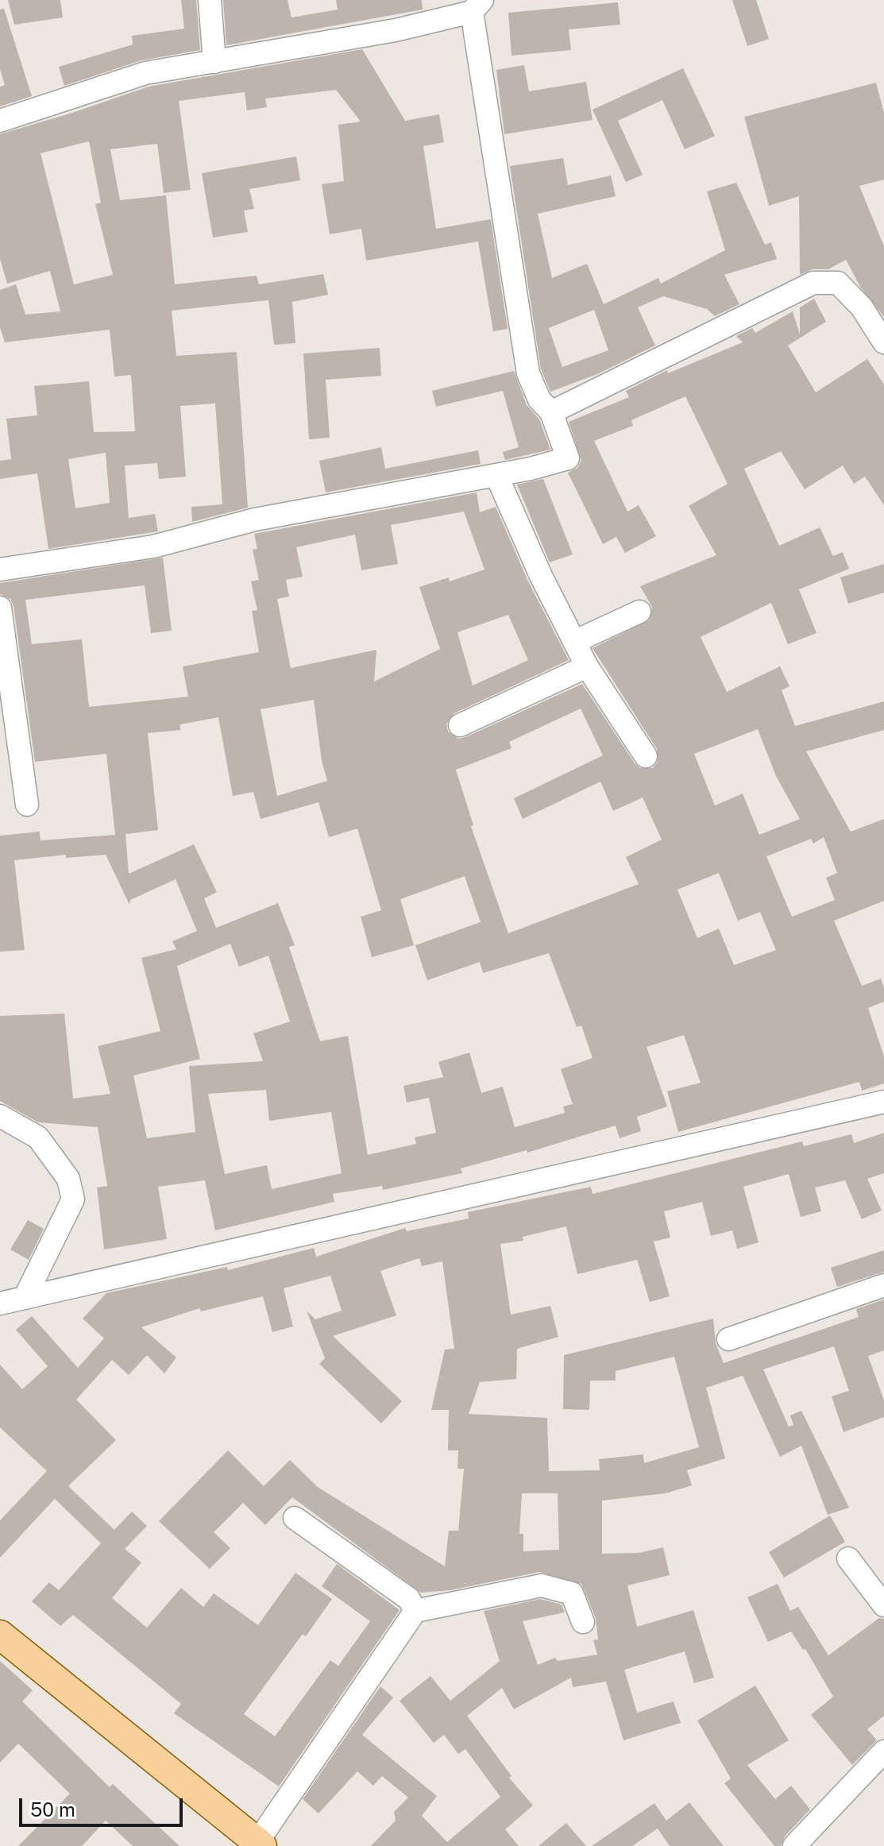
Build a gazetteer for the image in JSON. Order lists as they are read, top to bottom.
{
  "scale_bar": "50 m"
}
